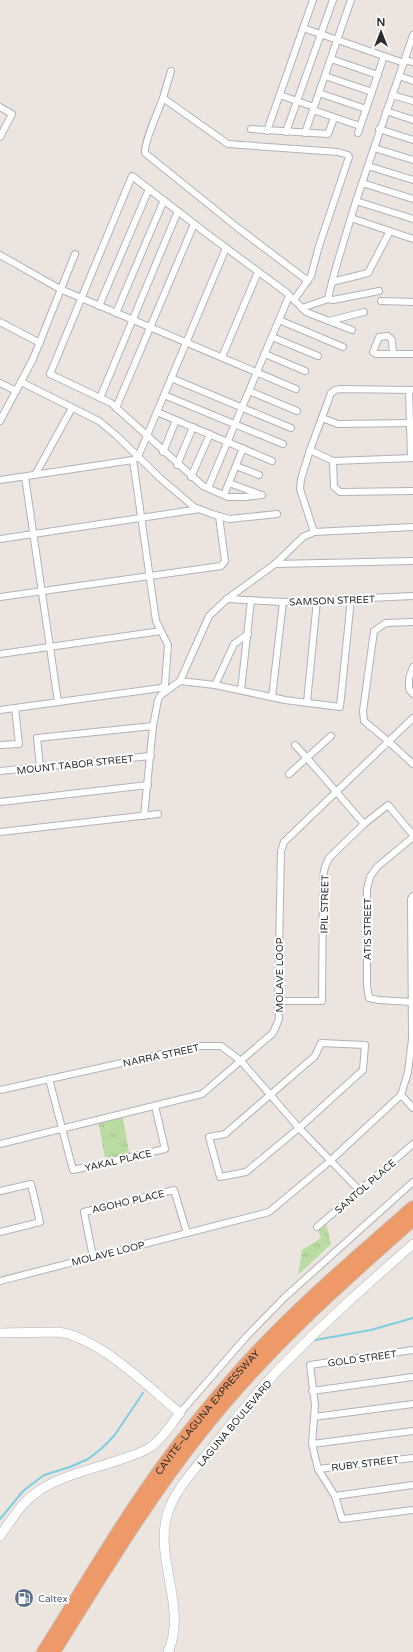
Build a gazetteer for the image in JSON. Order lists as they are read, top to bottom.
{
  "streets": {
    "highway": ["CAVITE–LAGUNA EXPRESSWAY"],
    "main road": ["LAGUNA BOULEVARD"],
    "street": [
      "SAMSON STREET",
      "MOUNT TABOR STREET",
      "IPIL STREET",
      "ATIS STREET",
      "MOLAVE LOOP",
      "NARRA STREET",
      "YAKAL PLACE",
      "SANTOL PLACE",
      "AGOHO PLACE",
      "GOLD STREET",
      "RUBY STREET"
    ]
  },
  "crossings": [
    ["IPIL STREET", "ATIS STREET"],
    ["IPIL STREET", "MOLAVE LOOP"],
    ["MOLAVE LOOP", "NARRA STREET"],
    ["MOLAVE LOOP", "YAKAL PLACE"],
    ["MOLAVE LOOP", "AGOHO PLACE"],
    ["NARRA STREET", "YAKAL PLACE"],
    ["NARRA STREET", "SANTOL PLACE"]
  ],
  "places": {
    "fuel station": ["Caltex"]
  },
  "north": "top"
}
